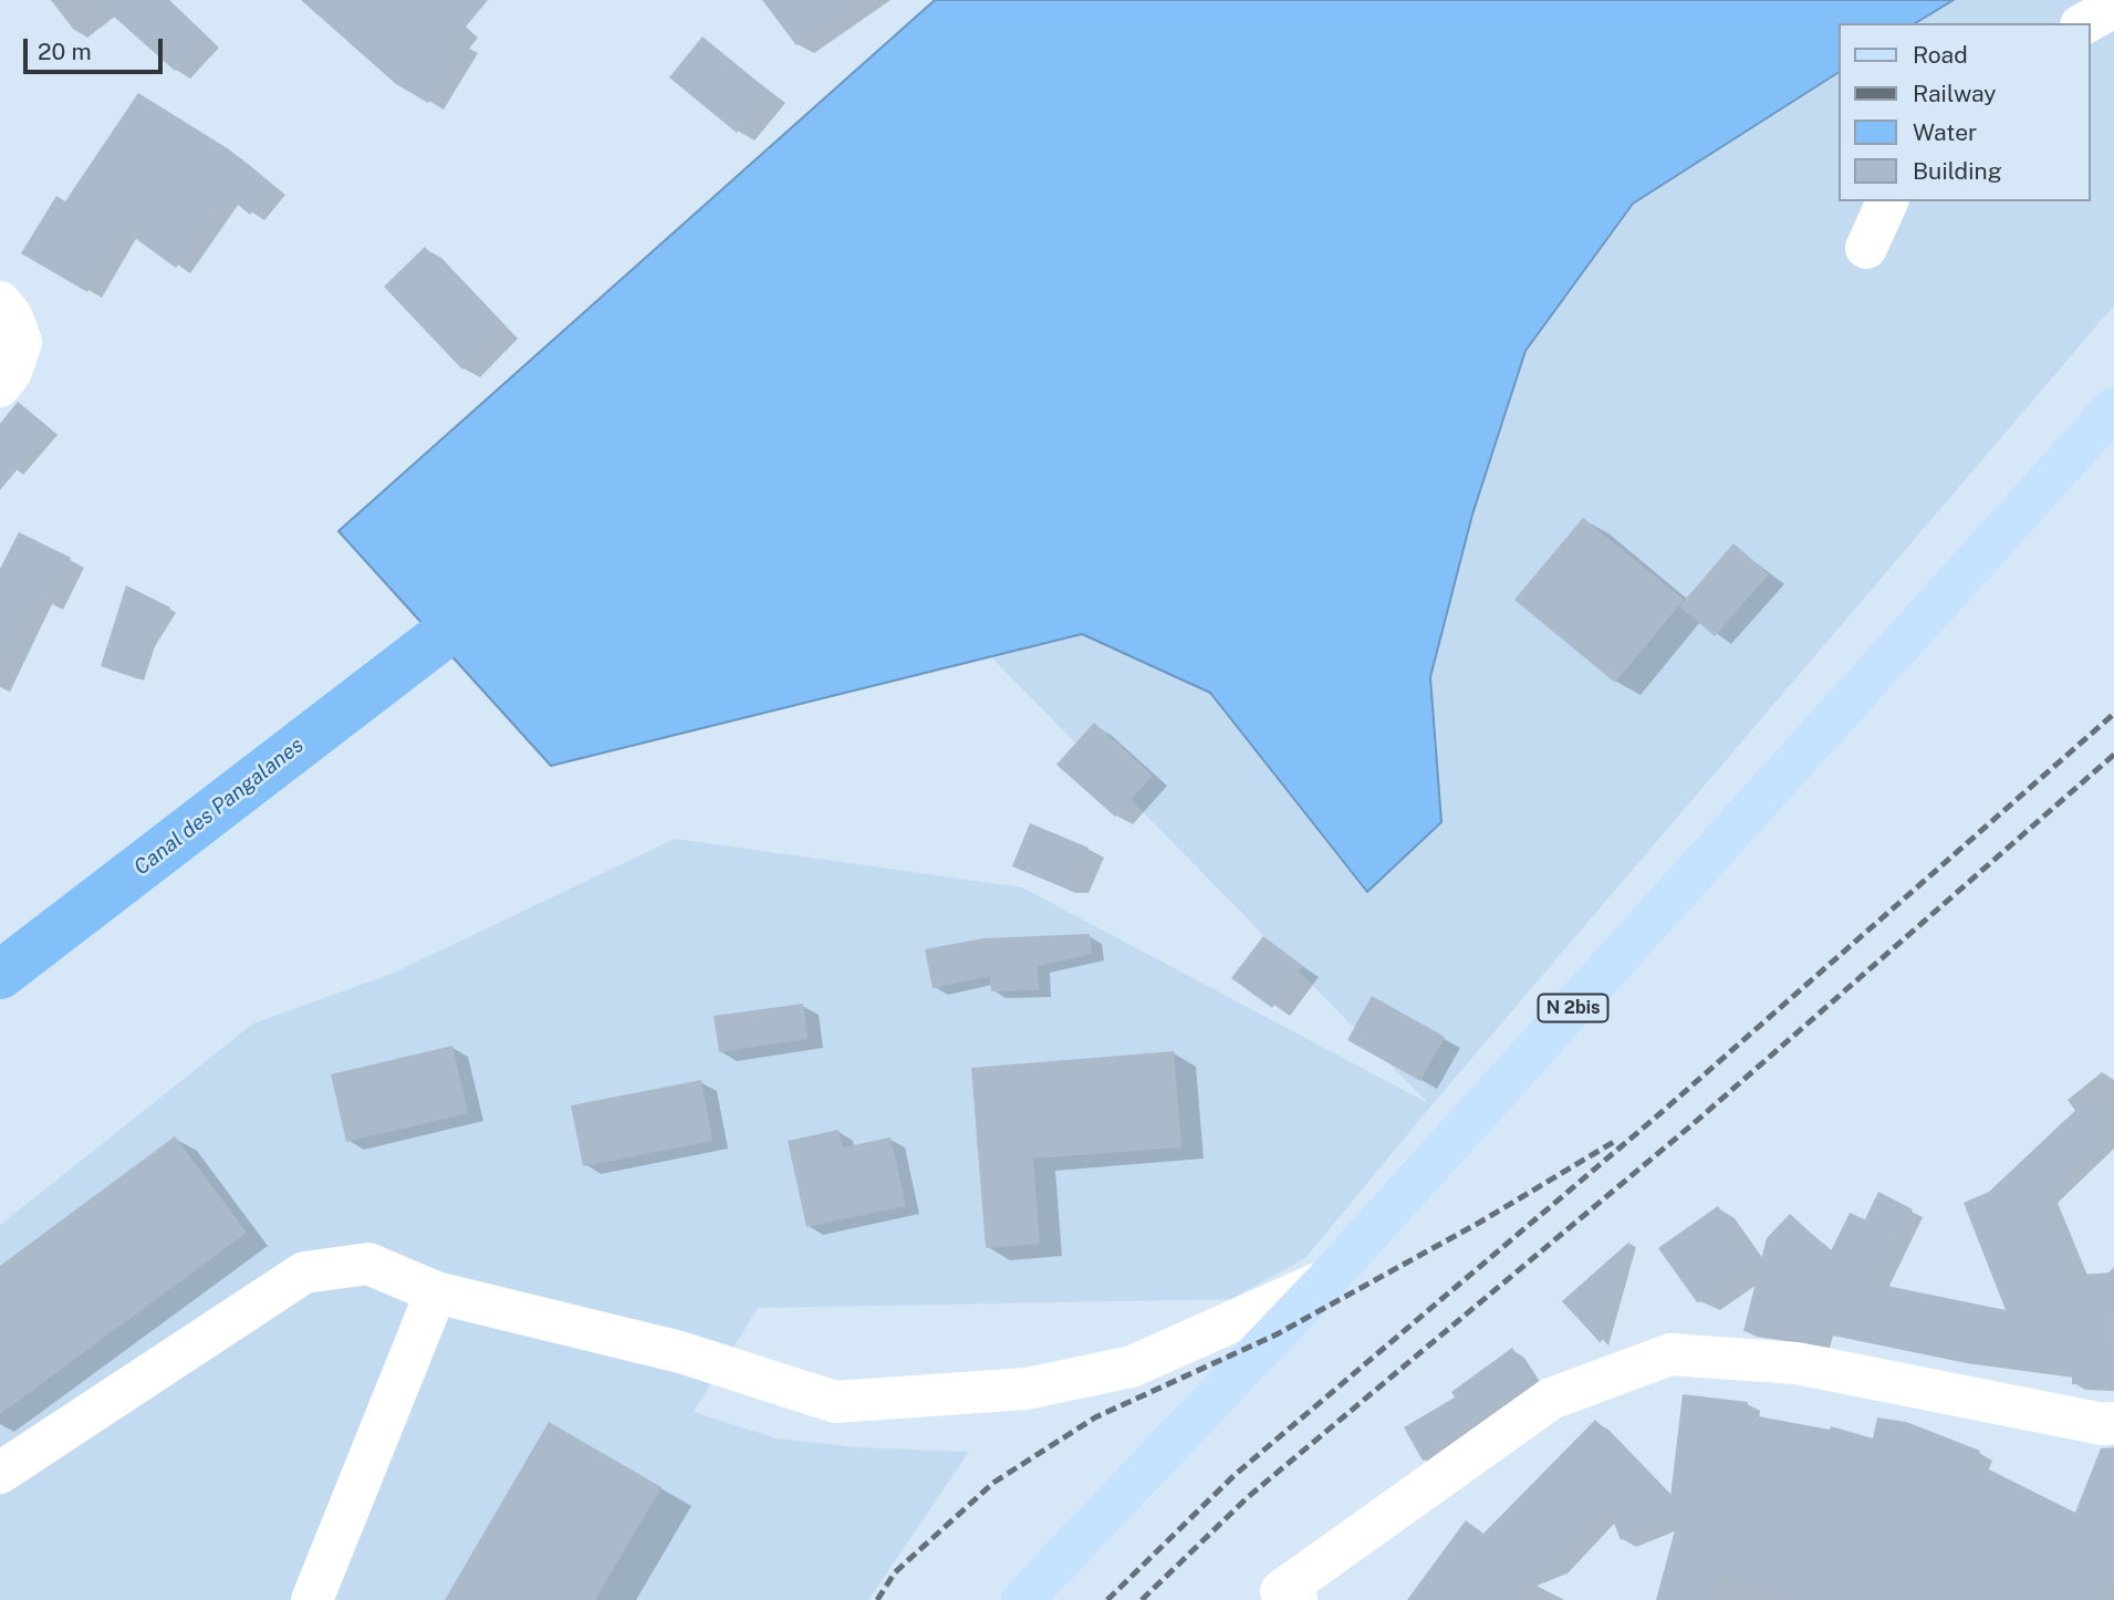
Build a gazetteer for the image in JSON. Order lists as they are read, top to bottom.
{
  "streets": {
    "main road": ["N 2bis"]
  },
  "water": ["Canal des Pangalanes"],
  "legend": [
    "Road",
    "Railway",
    "Water",
    "Building"
  ],
  "scale_bar": "20 m"
}
